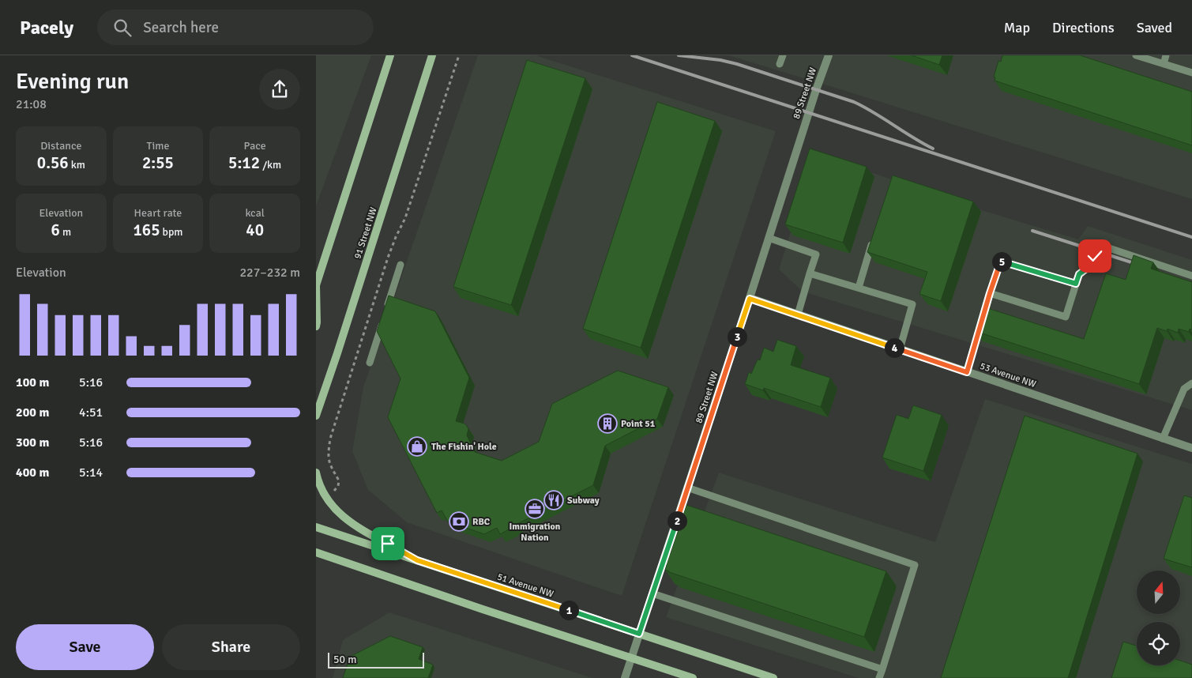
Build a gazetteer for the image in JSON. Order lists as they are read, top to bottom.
{
  "streets": {
    "main road": ["91 Street NW", "51 Avenue NW"],
    "street": ["89 Street NW", "53 Avenue NW"]
  },
  "crossings": [
    ["89 Street NW", "53 Avenue NW"],
    ["89 Street NW", "51 Avenue NW"]
  ],
  "places": {
    "building": ["Point 51"],
    "shop": ["The Fishin' Hole"],
    "restaurant": ["Subway"],
    "office": ["Immigration Nation"],
    "bank": ["RBC"]
  },
  "scale_bar": "50 m",
  "north": "top",
  "page": {
    "header": "Pacely",
    "search": "Search here",
    "nav": ["Map", "Directions", "Saved"],
    "heading": ["Evening run", "21:08"],
    "stats": [
      ["Distance", "0.56 km"],
      ["Time", "2:55"],
      ["Pace", "5:12 /km"],
      ["Elevation", "6 m"],
      ["Heart rate", "165 bpm"],
      ["kcal", "40"]
    ],
    "pins": [
      "5",
      "3",
      "4",
      "2",
      "1"
    ],
    "chart": ["Elevation", "227–232 m"],
    "list": [
      {
        "name": "100 m",
        "note": "5:16"
      },
      {
        "name": "200 m",
        "note": "4:51"
      },
      {
        "name": "300 m",
        "note": "5:16"
      },
      {
        "name": "400 m",
        "note": "5:14"
      }
    ],
    "buttons": ["Save", "Share"],
    "scale": "50 m"
  }
}
